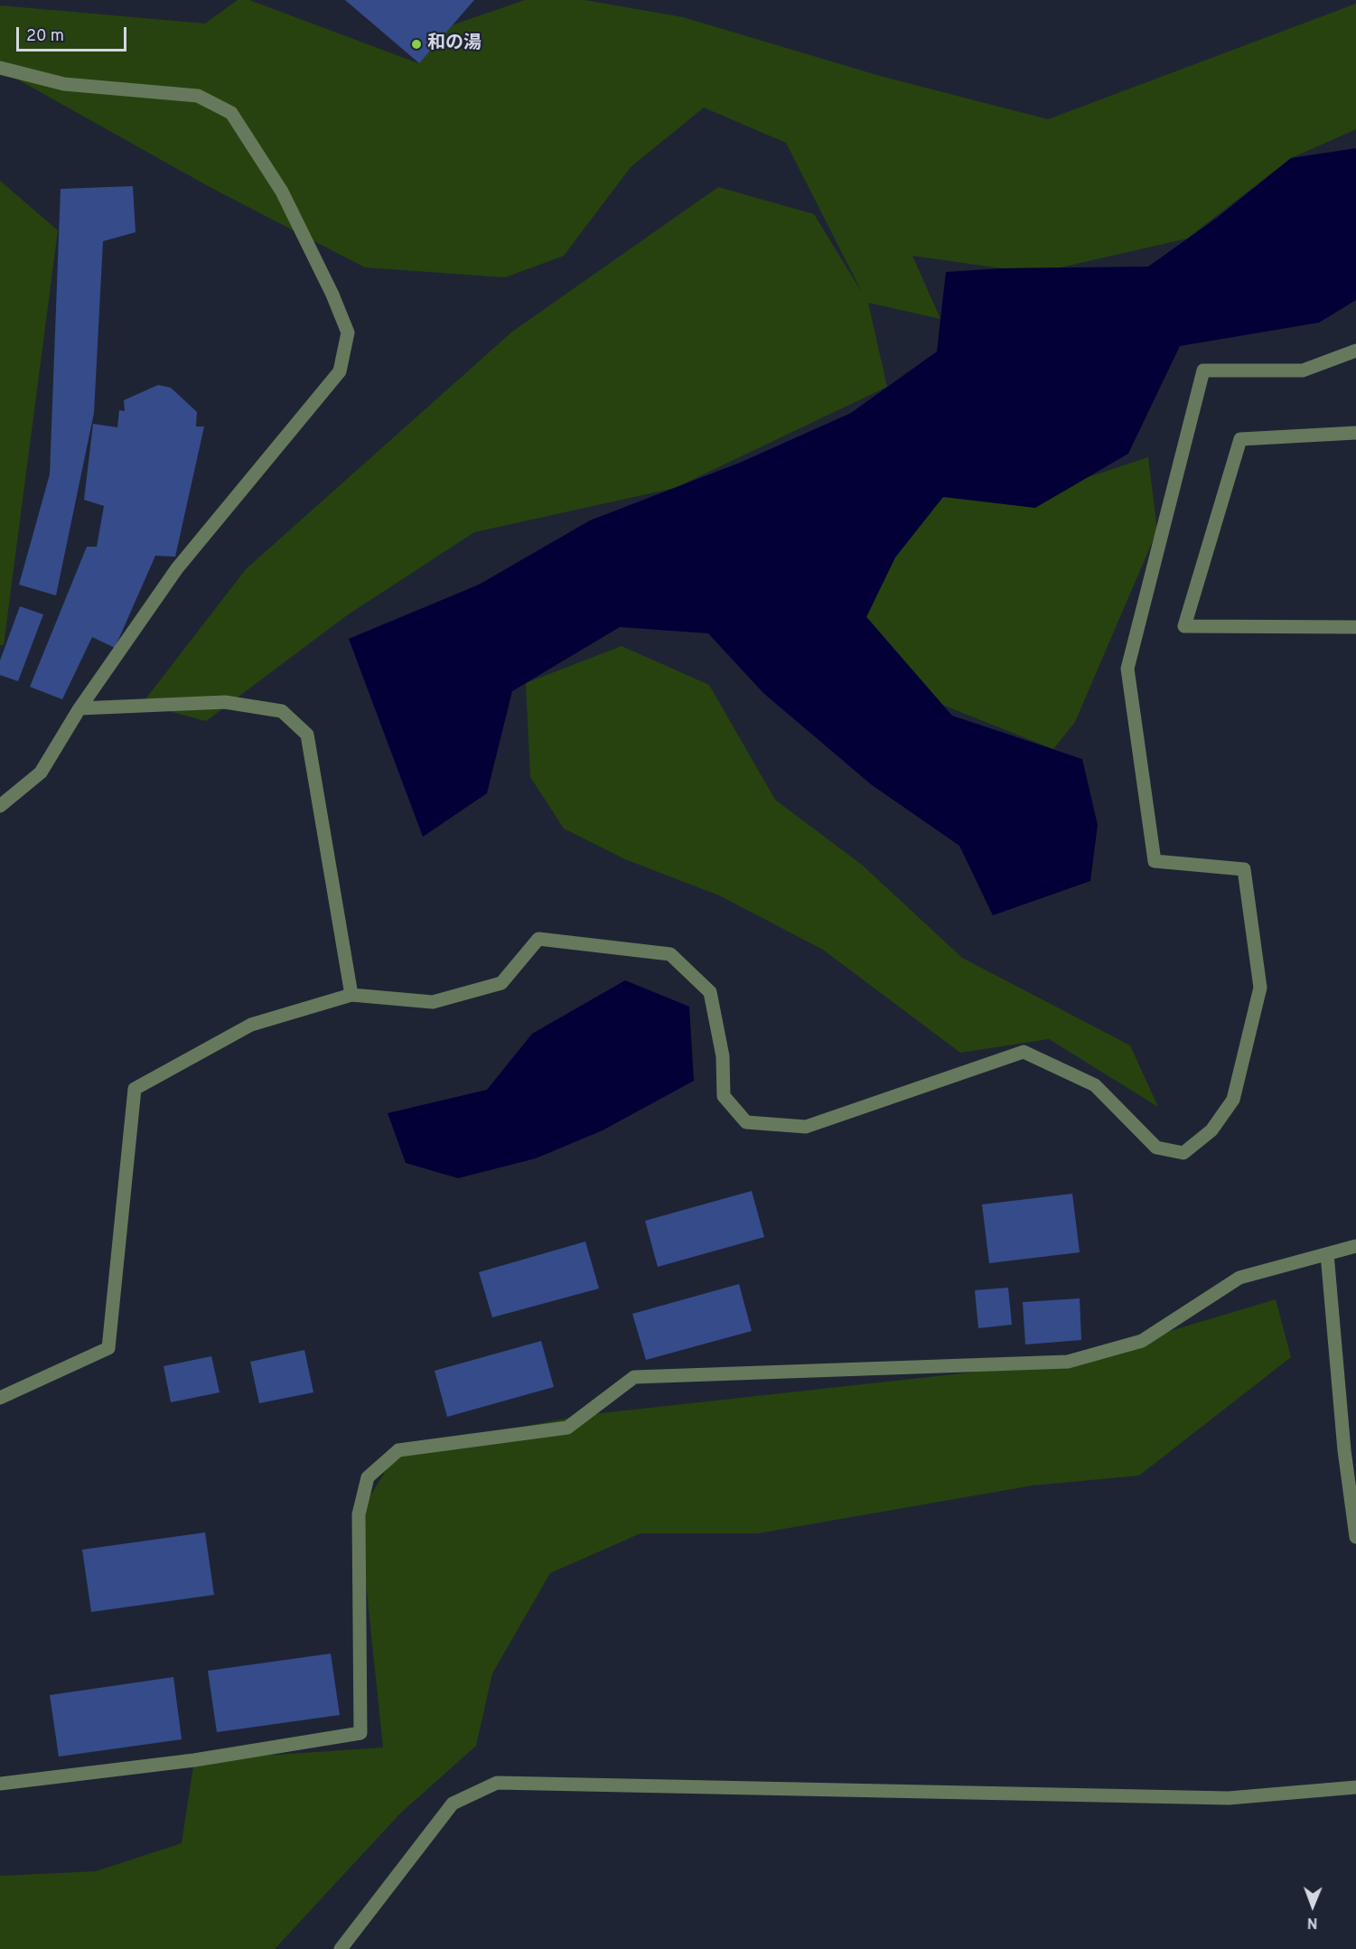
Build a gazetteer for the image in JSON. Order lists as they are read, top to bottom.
{
  "places": ["和の湯"],
  "scale_bar": "20 m",
  "north": "bottom"
}
